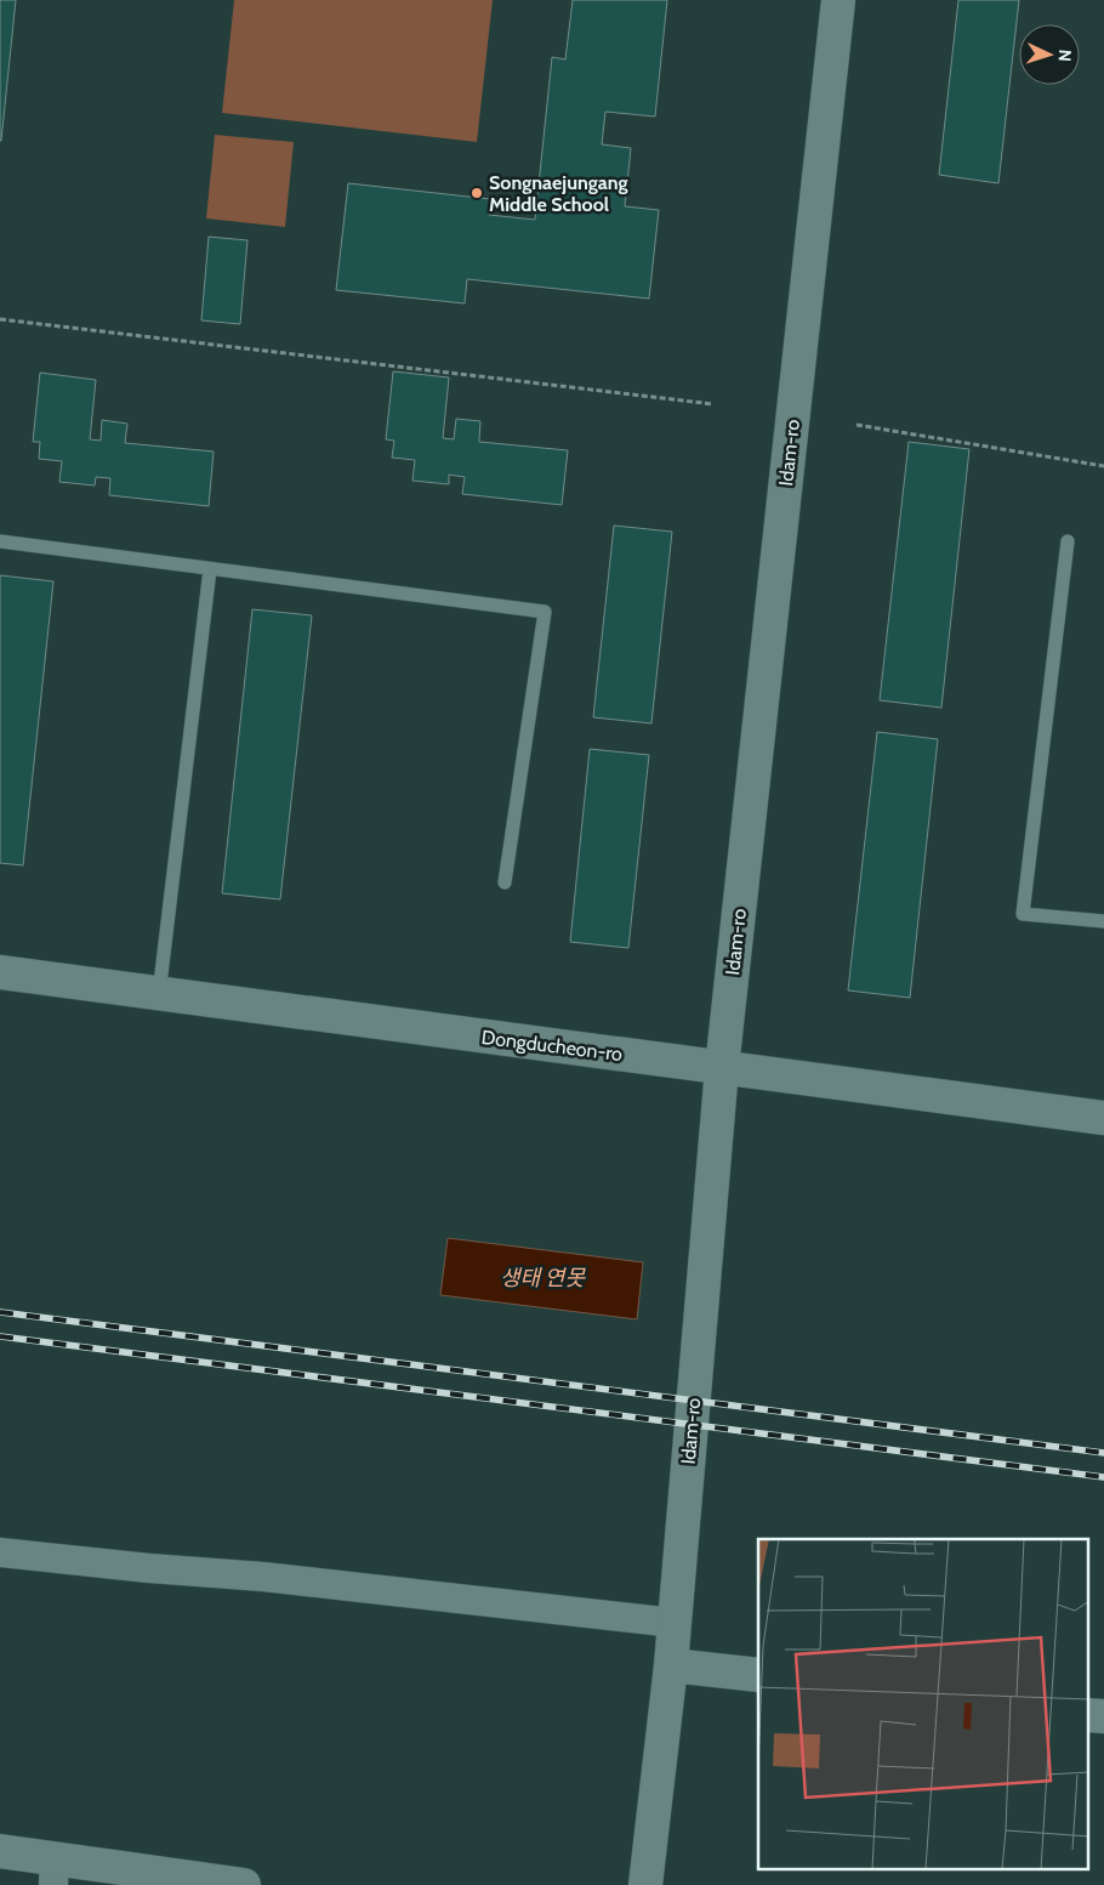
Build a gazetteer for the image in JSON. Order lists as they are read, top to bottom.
{
  "streets": {
    "street": ["Idam-ro", "Dongducheon-ro"]
  },
  "crossings": [
    ["Idam-ro", "Dongducheon-ro"]
  ],
  "water": ["생태 연못"],
  "places": ["Songnaejungang Middle School"],
  "north": "right"
}
